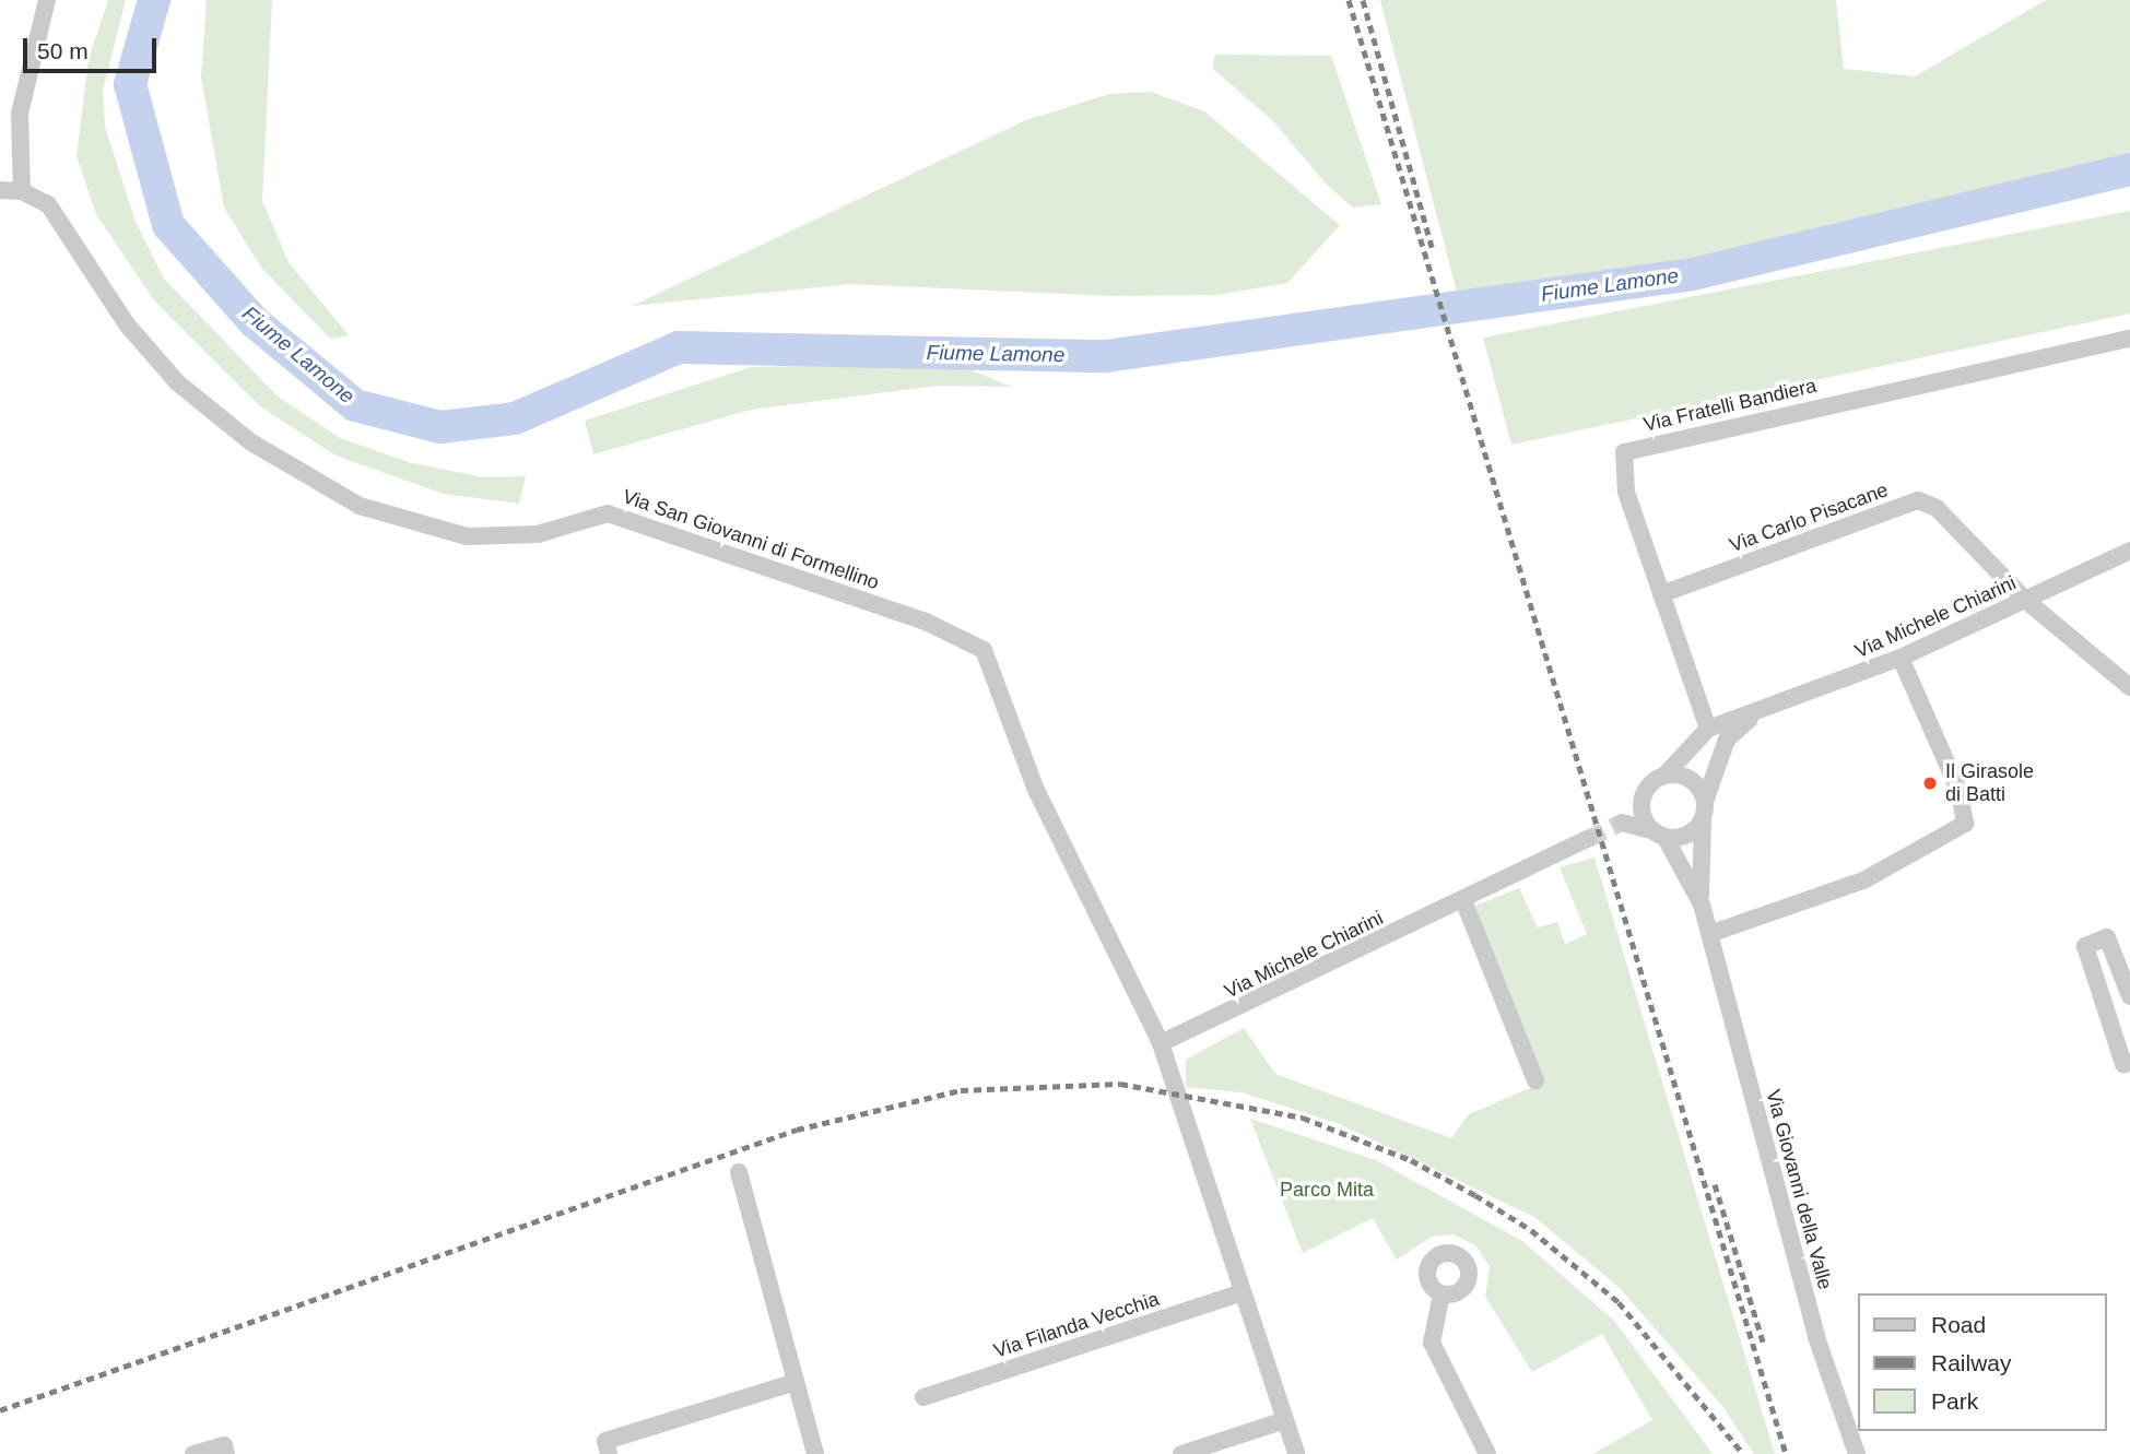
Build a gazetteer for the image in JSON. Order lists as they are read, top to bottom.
{
  "streets": {
    "street": [
      "Via Fratelli Bandiera",
      "Via Carlo Pisacane",
      "Via San Giovanni di Formellino",
      "Via Michele Chiarini",
      "Via Giovanni della Valle",
      "Via Filanda Vecchia"
    ]
  },
  "crossings": [
    ["Via Fratelli Bandiera", "Via Carlo Pisacane"],
    ["Via Fratelli Bandiera", "Via Michele Chiarini"],
    ["Via Carlo Pisacane", "Via Michele Chiarini"],
    ["Via San Giovanni di Formellino", "Via Michele Chiarini"],
    ["Via Michele Chiarini", "Via Giovanni della Valle"]
  ],
  "water": ["Fiume Lamone"],
  "parks": ["Parco Mita"],
  "places": ["Il Girasole di Batti"],
  "legend": ["Road", "Railway", "Park"],
  "scale_bar": "50 m"
}
